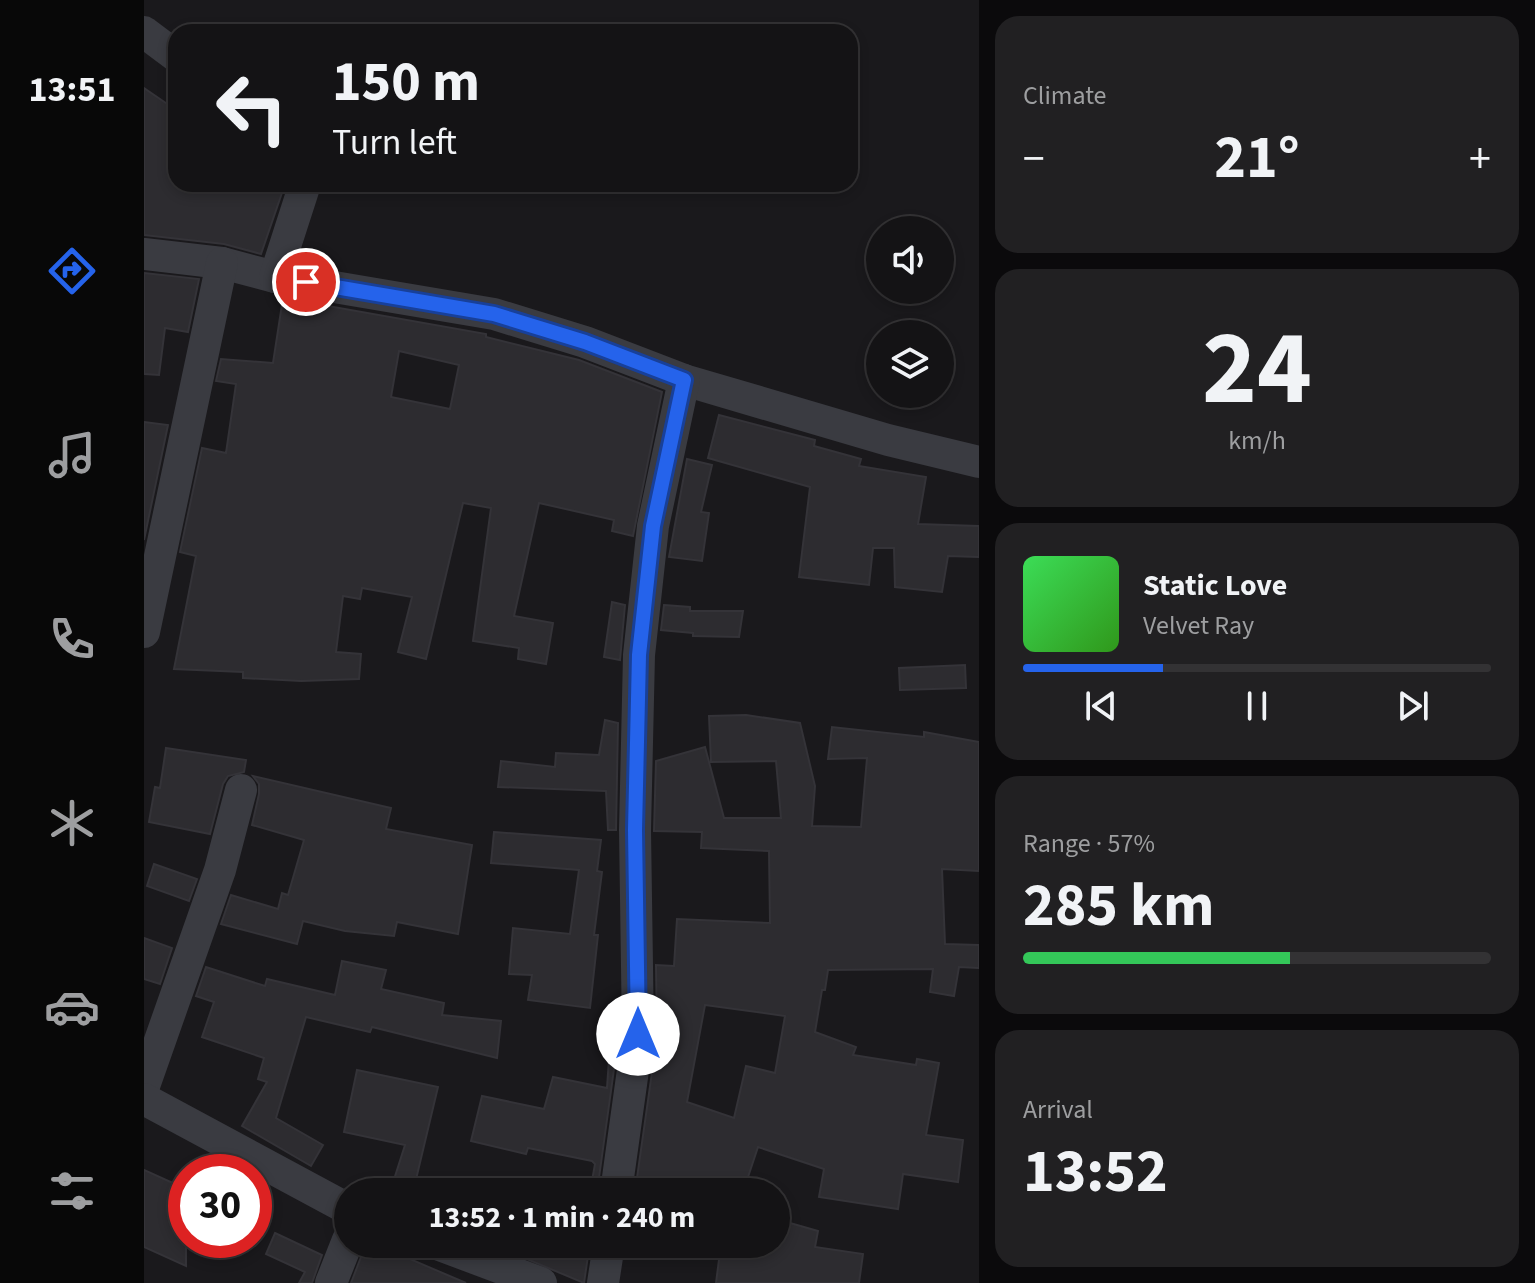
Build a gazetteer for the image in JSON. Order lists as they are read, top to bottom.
{
  "page": {
    "tabs": "13:51",
    "tile": [
      "Climate",
      ["24", "km/h"],
      ["Range · 57%", "285 km"],
      ["Arrival", "13:52"]
    ],
    "turn": ["150 m", "Turn left"],
    "heat": ["−", "21°", "+"],
    "song": ["Static Love", "Velvet Ray"],
    "limit": "30",
    "trip": "13:52 · 1 min · 240 m"
  }
}
